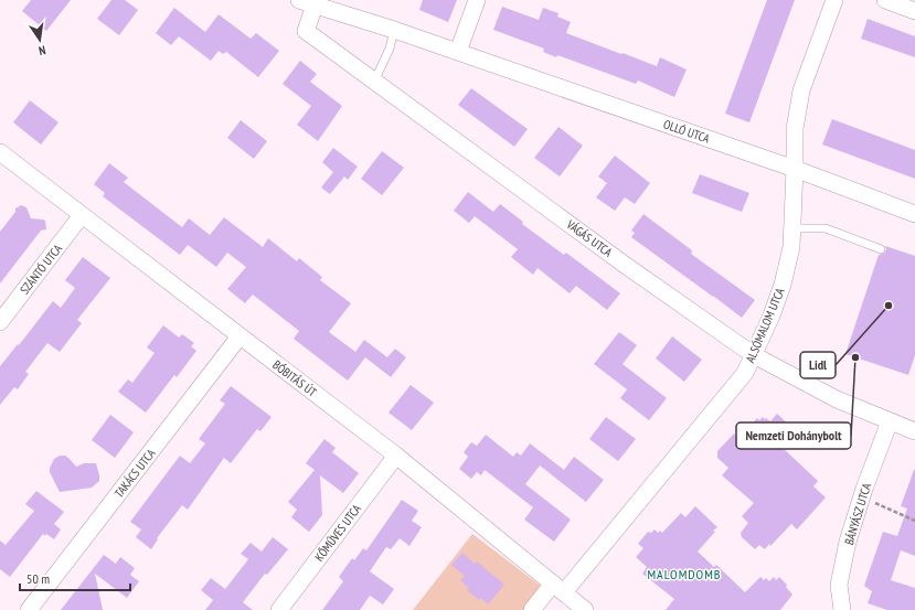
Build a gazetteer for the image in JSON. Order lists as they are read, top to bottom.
{
  "streets": {
    "street": [
      "OLLÓ UTCA",
      "VÁGÁS UTCA",
      "SZÁNTÓ UTCA",
      "ALSÓMALOM UTCA",
      "BÓBITÁS ÚT",
      "TAKÁCS UTCA",
      "BÁNYÁSZ UTCA",
      "KŐMŰVES UTCA"
    ]
  },
  "crossings": [
    ["OLLÓ UTCA", "VÁGÁS UTCA"],
    ["OLLÓ UTCA", "ALSÓMALOM UTCA"],
    ["VÁGÁS UTCA", "ALSÓMALOM UTCA"],
    ["VÁGÁS UTCA", "BÁNYÁSZ UTCA"],
    ["SZÁNTÓ UTCA", "BÓBITÁS ÚT"],
    ["ALSÓMALOM UTCA", "BÓBITÁS ÚT"],
    ["BÓBITÁS ÚT", "TAKÁCS UTCA"],
    ["BÓBITÁS ÚT", "KŐMŰVES UTCA"]
  ],
  "districts": ["MALOMDOMB"],
  "places": ["Lidl", "Nemzeti Dohánybolt"],
  "scale_bar": "50 m",
  "north": "bottom"
}
